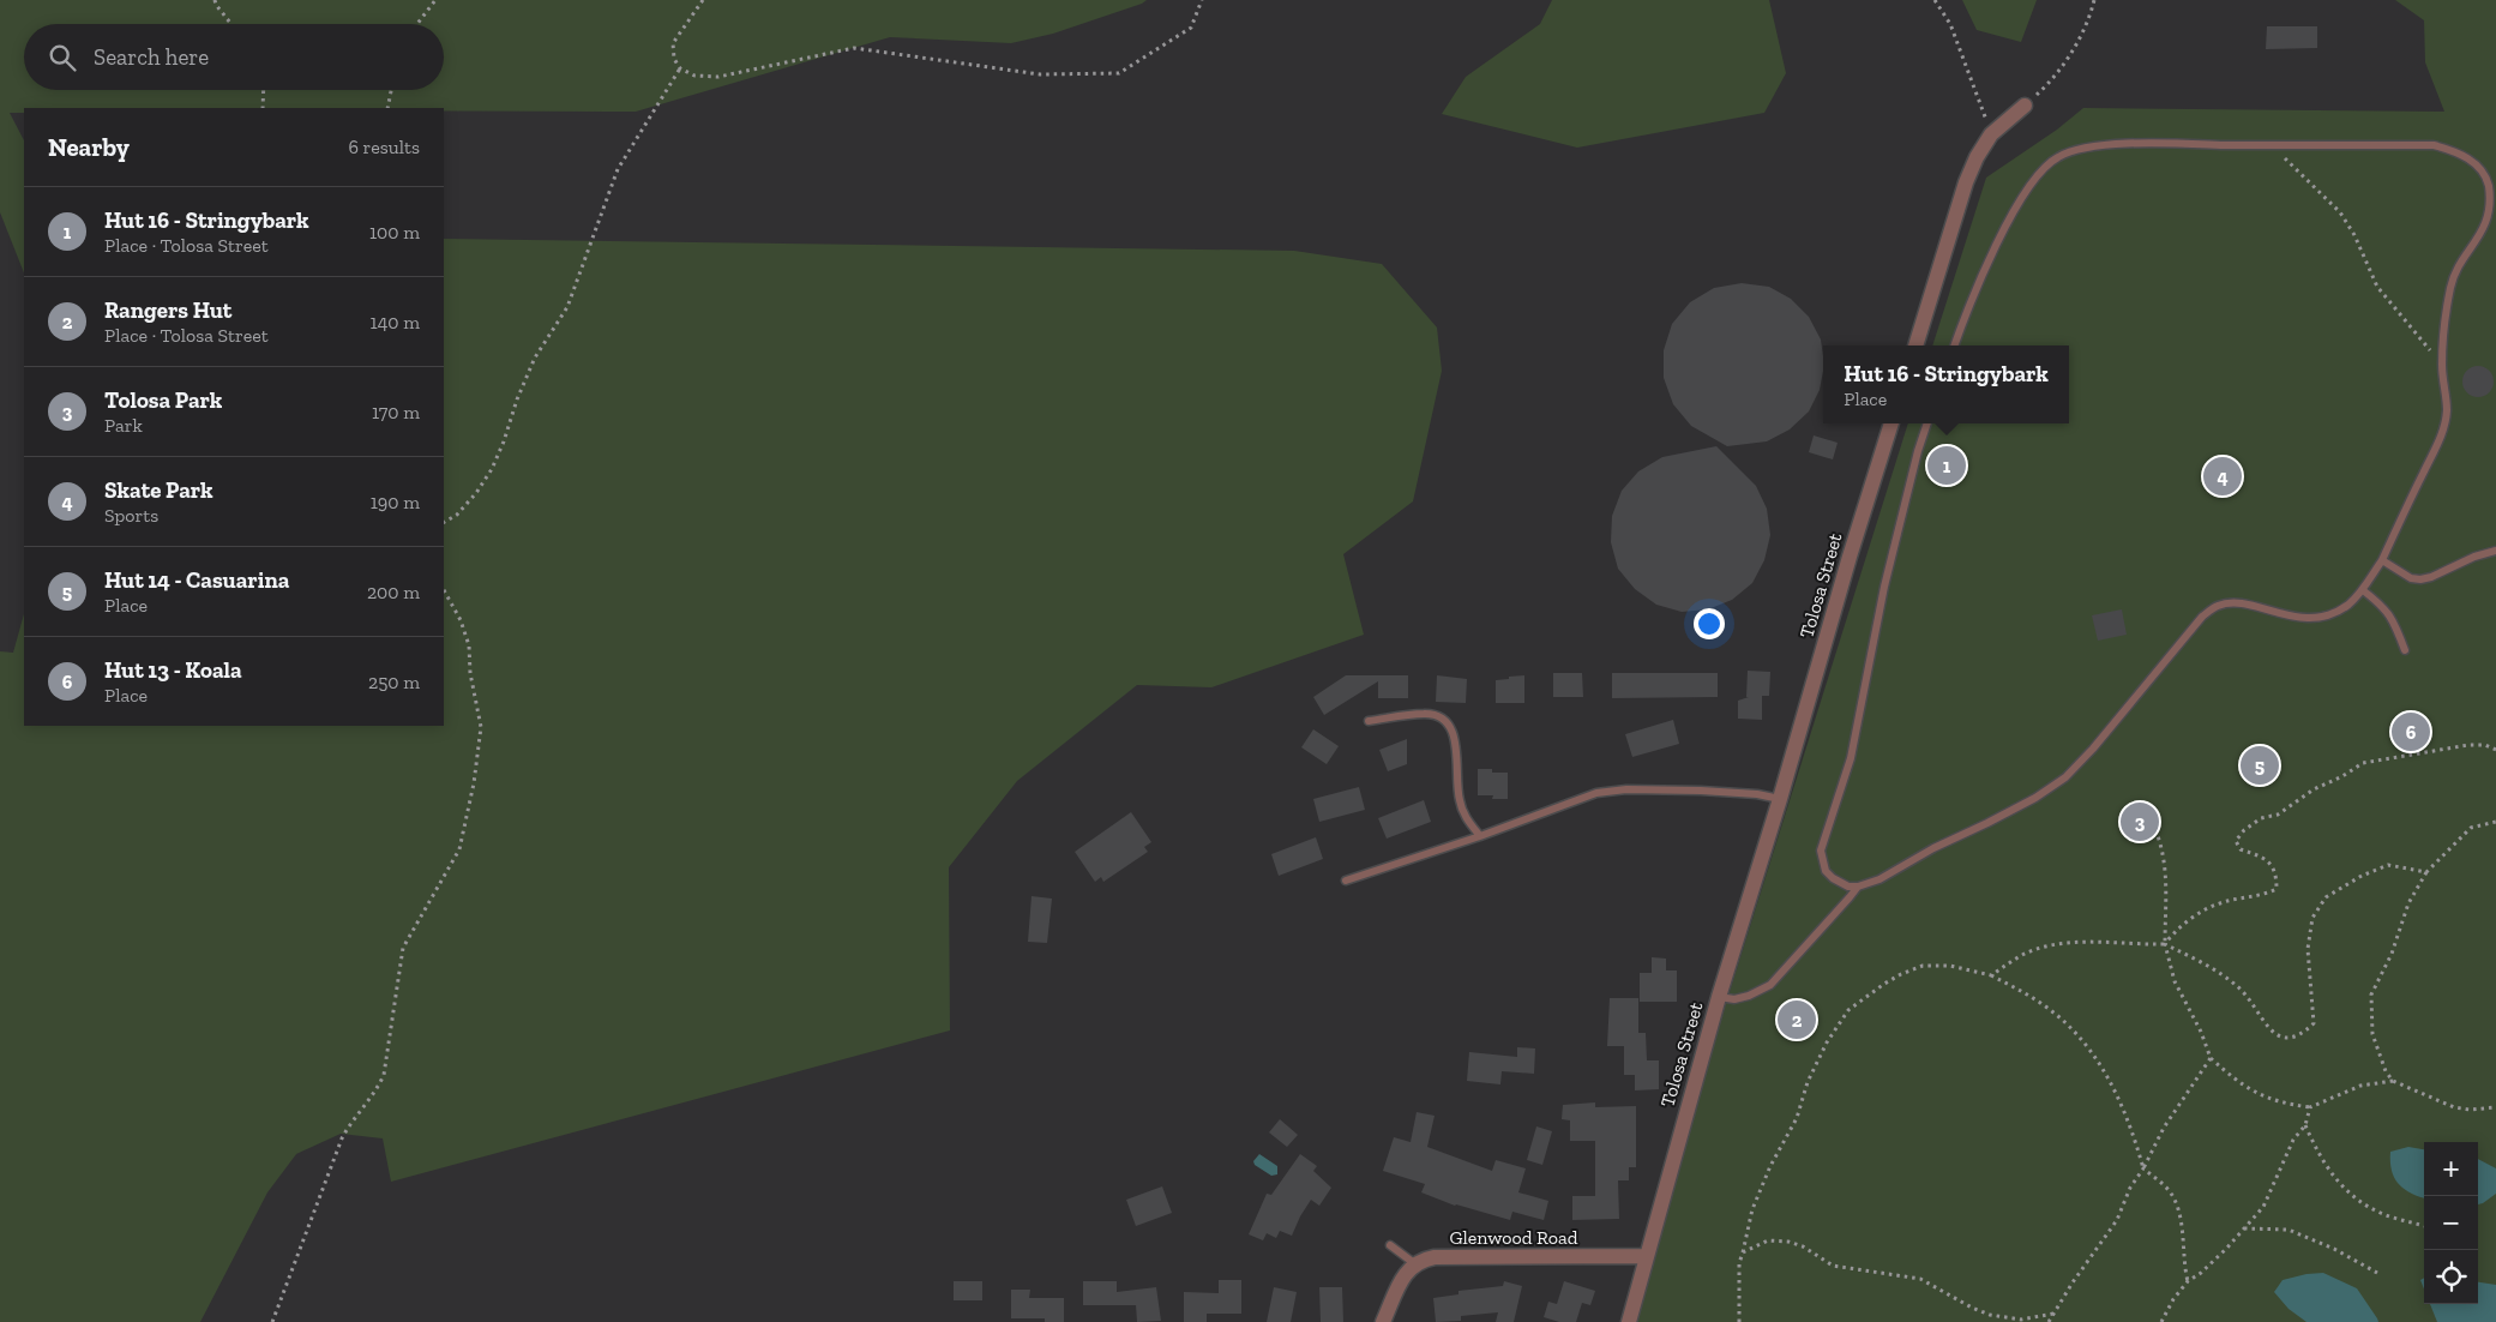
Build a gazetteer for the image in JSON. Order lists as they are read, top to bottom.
{
  "streets": {
    "street": ["Tolosa Street", "Glenwood Road"]
  },
  "crossings": [
    ["Tolosa Street", "Glenwood Road"]
  ],
  "page": {
    "search": "Search here",
    "heading": ["Nearby", "6 results"],
    "list": [
      {
        "mark": "1",
        "name": "Hut 16 - Stringybark",
        "note": "Place · Tolosa Street",
        "value": "100 m"
      },
      {
        "mark": "2",
        "name": "Rangers Hut",
        "note": "Place · Tolosa Street",
        "value": "140 m"
      },
      {
        "mark": "3",
        "name": "Tolosa Park",
        "note": "Park",
        "value": "170 m"
      },
      {
        "mark": "4",
        "name": "Skate Park",
        "note": "Sports",
        "value": "190 m"
      },
      {
        "mark": "5",
        "name": "Hut 14 - Casuarina",
        "note": "Place",
        "value": "200 m"
      },
      {
        "mark": "6",
        "name": "Hut 13 - Koala",
        "note": "Place",
        "value": "250 m"
      }
    ],
    "popup": ["Hut 16 - Stringybark", "Place"],
    "pins": [
      "1",
      "4",
      "6",
      "5",
      "3",
      "2"
    ],
    "map_buttons": ["+", "−"]
  }
}
